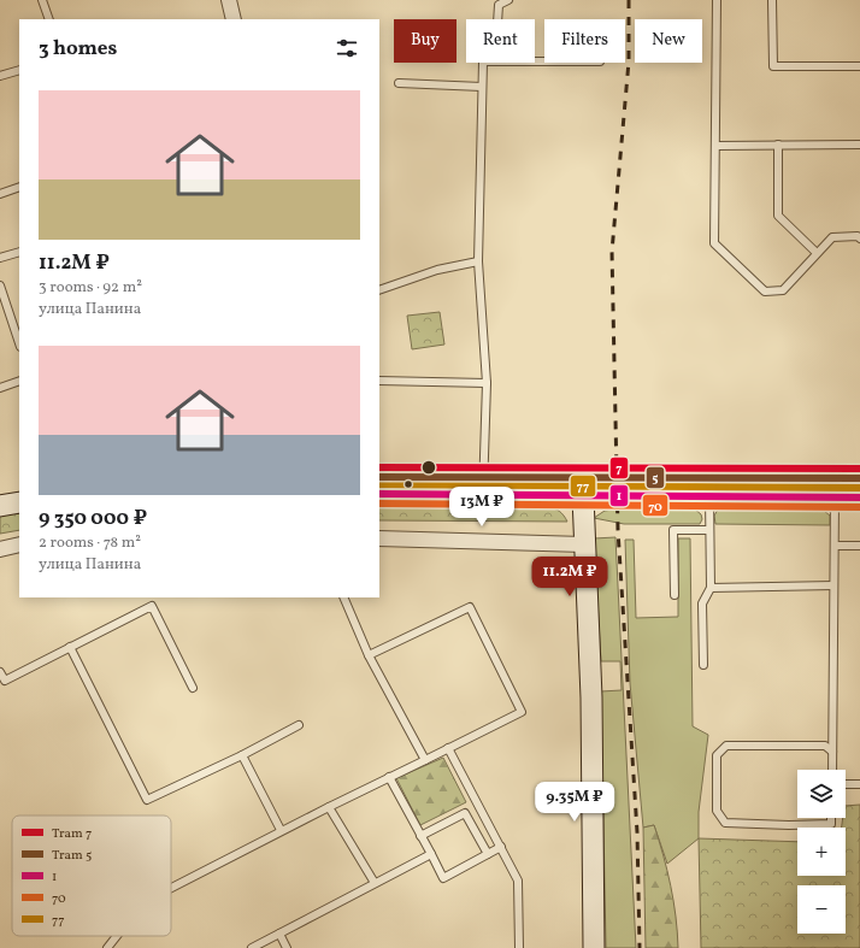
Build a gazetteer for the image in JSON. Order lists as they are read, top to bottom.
{
  "lines": [
    "tram line 7",
    "tram line 5",
    "transit line 77",
    "transit line 1",
    "transit line 70"
  ],
  "legend": [
    "Tram 7",
    "Tram 5",
    "1",
    "70",
    "77"
  ],
  "page": {
    "chip": [
      "Buy",
      "Rent",
      "Filters",
      "New"
    ],
    "heading": "3 homes",
    "list": [
      {
        "name": "11.2M ₽",
        "note": "3 rooms · 92 m² · улица Панина"
      },
      {
        "name": "9 350 000 ₽",
        "note": "2 rooms · 78 m² · улица Панина"
      }
    ],
    "price": ["13M ₽", "11.2M ₽", "9.35M ₽"],
    "map_buttons": ["+", "−"]
  }
}
